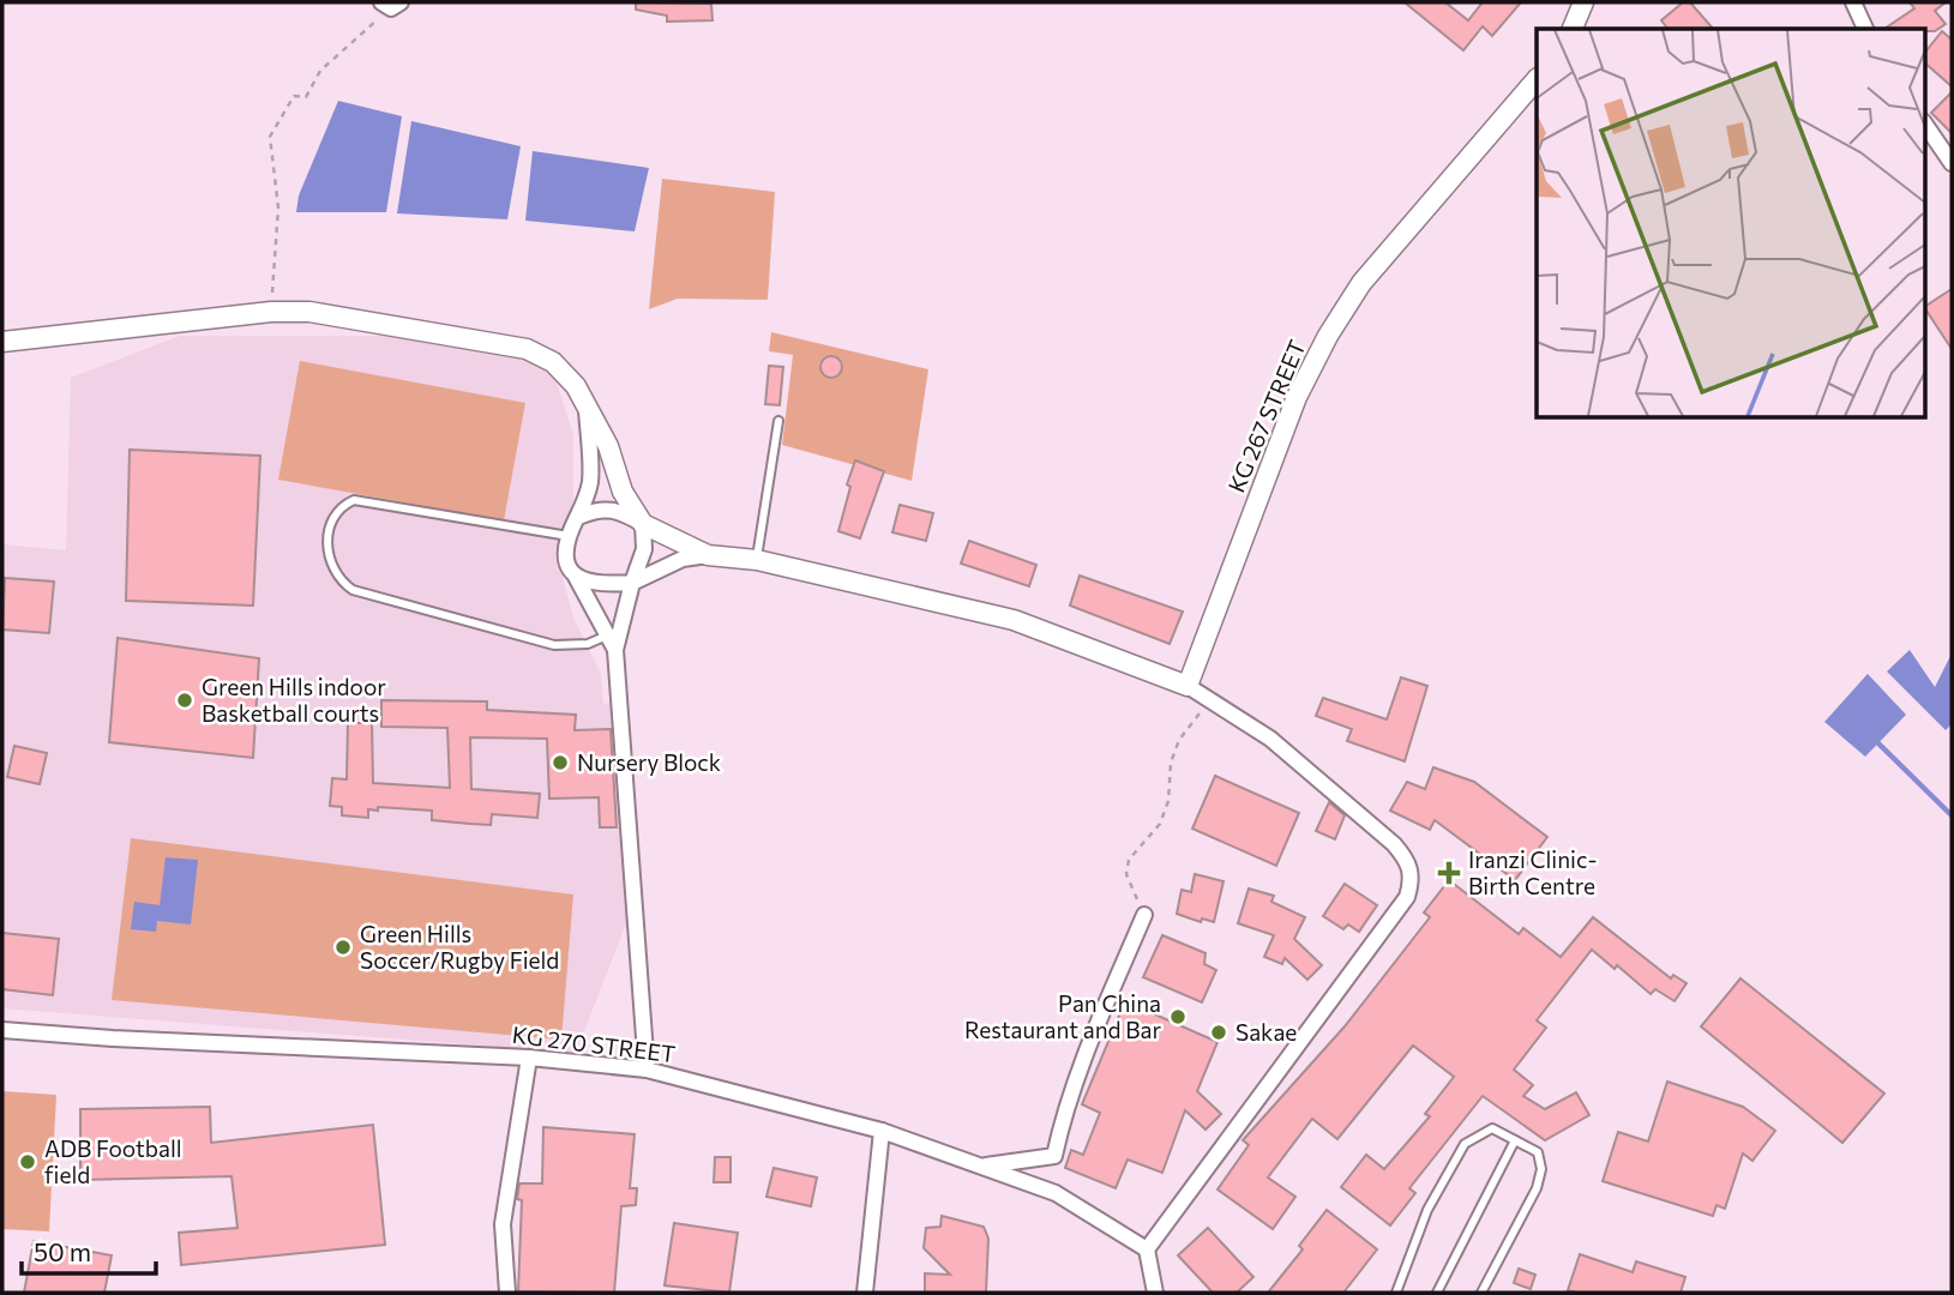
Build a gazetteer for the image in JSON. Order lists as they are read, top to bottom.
{
  "streets": {
    "street": ["KG 267 STREET", "KG 270 STREET"]
  },
  "places": {
    "other": [
      "Green Hills indoor Basketball courts",
      "Nursery Block",
      "Green Hills Soccer/Rugby Field",
      "Pan China Restaurant and Bar",
      "Sakae",
      "ADB Football field"
    ],
    "health": ["Iranzi Clinic- Birth Centre"]
  },
  "scale_bar": "50 m"
}
